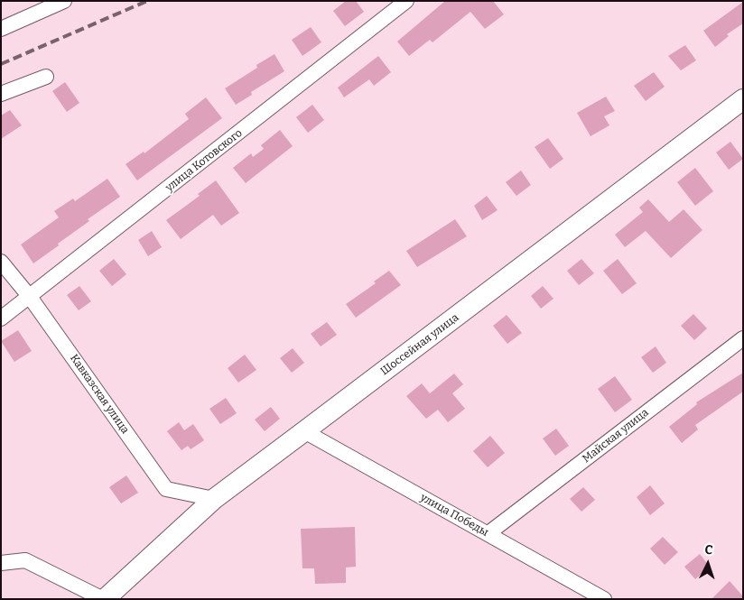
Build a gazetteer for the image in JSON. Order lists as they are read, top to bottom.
{
  "streets": {
    "main road": ["Шоссейная улица"],
    "street": [
      "улица Котовского",
      "Кавказская улица",
      "Майская улица",
      "улица Победы"
    ]
  },
  "crossings": [
    ["улица Котовского", "Кавказская улица"],
    ["Шоссейная улица", "Кавказская улица"],
    ["Шоссейная улица", "улица Победы"],
    ["Майская улица", "улица Победы"]
  ],
  "north": "top"
}
